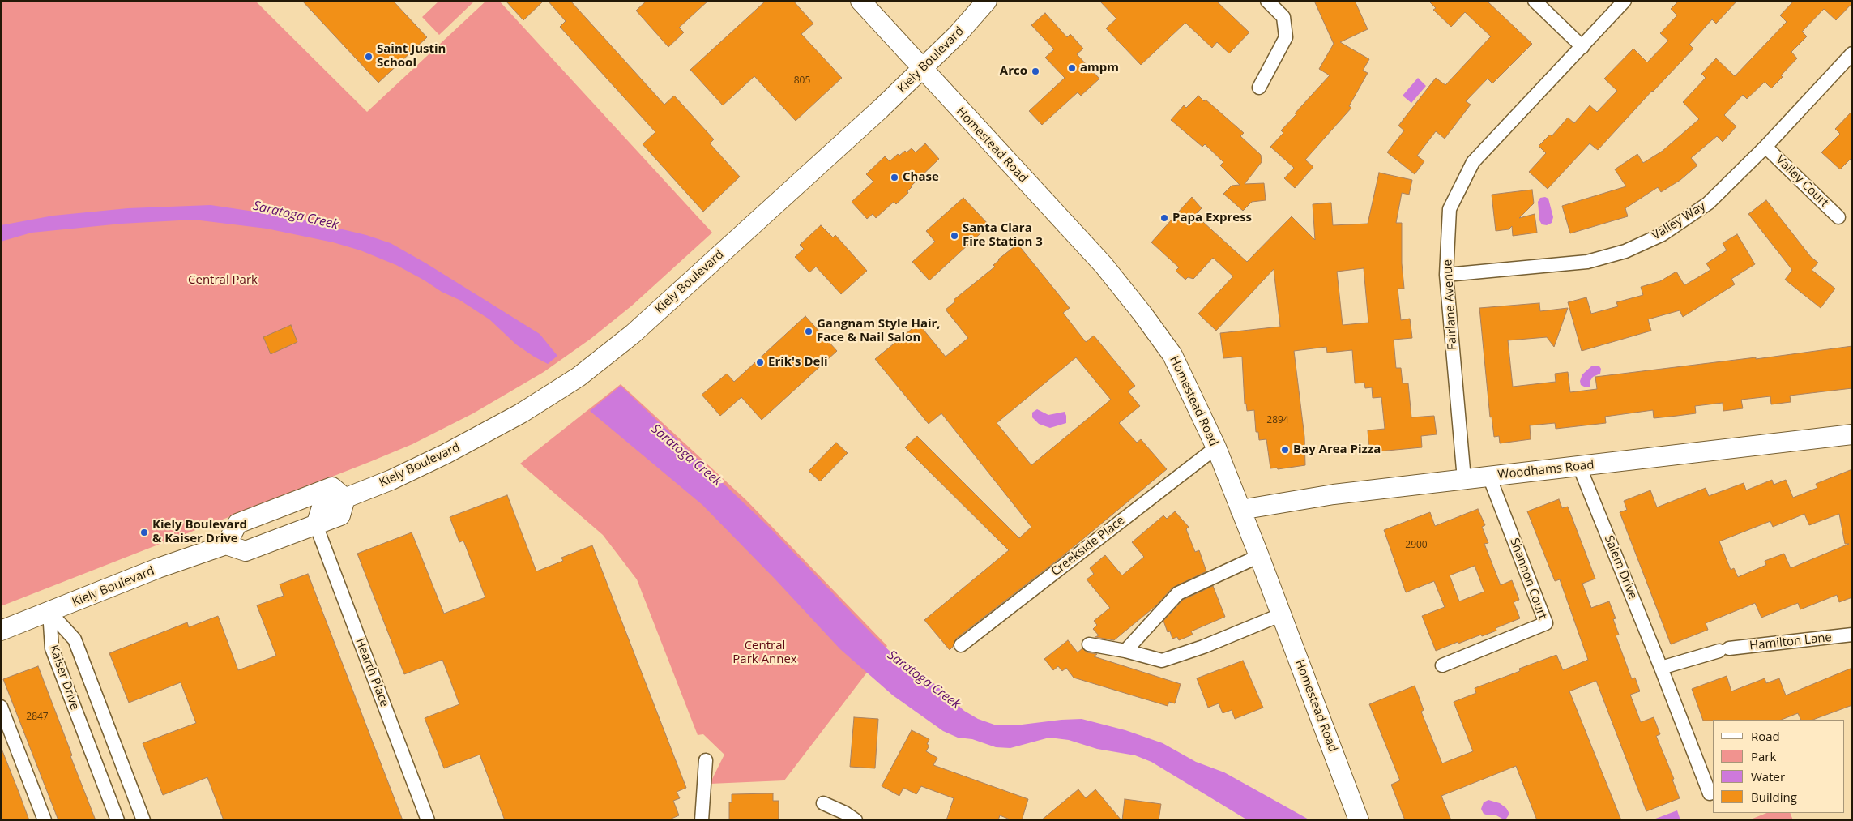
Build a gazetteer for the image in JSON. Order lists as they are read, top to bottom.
{
  "streets": {
    "main road": ["Kiely Boulevard", "Homestead Road", "Woodhams Road"],
    "street": [
      "Valley Court",
      "Valley Way",
      "Fairlane Avenue",
      "Creekside Place",
      "Salem Drive",
      "Shannon Court",
      "Hamilton Lane",
      "Hearth Place",
      "Kaiser Drive"
    ]
  },
  "crossings": [
    ["Kiely Boulevard", "Homestead Road"],
    ["Kiely Boulevard", "Kaiser Drive"],
    ["Homestead Road", "Woodhams Road"],
    ["Homestead Road", "Creekside Place"],
    ["Valley Court", "Valley Way"],
    ["Valley Way", "Fairlane Avenue"],
    ["Fairlane Avenue", "Woodhams Road"],
    ["Woodhams Road", "Salem Drive"],
    ["Woodhams Road", "Shannon Court"],
    ["Salem Drive", "Hamilton Lane"]
  ],
  "water": ["Saratoga Creek"],
  "parks": ["Central Park", "Central Park Annex"],
  "places": [
    "Saint Justin School",
    "ampm",
    "Arco",
    "Chase",
    "Papa Express",
    "Santa Clara Fire Station 3",
    "Gangnam Style Hair, Face & Nail Salon",
    "Erik's Deli",
    "Bay Area Pizza",
    "Kiely Boulevard & Kaiser Drive"
  ],
  "house_numbers": [
    "805",
    "2894",
    "2900",
    "2847"
  ],
  "legend": [
    "Road",
    "Park",
    "Water",
    "Building"
  ]
}
